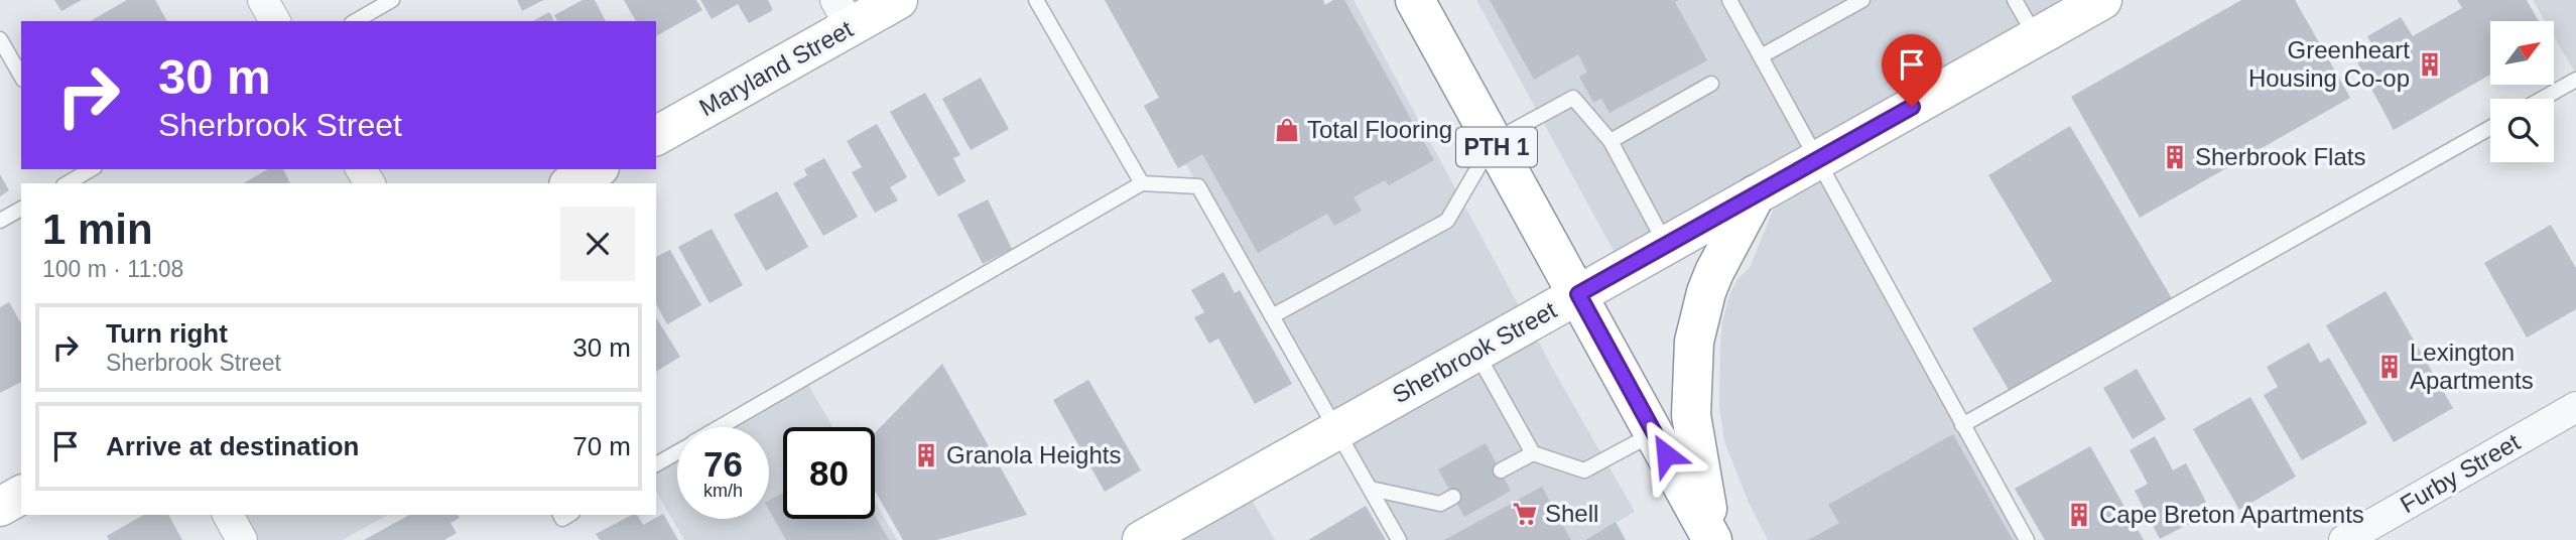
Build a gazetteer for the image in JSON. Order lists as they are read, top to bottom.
{
  "streets": {
    "main road": ["Maryland Street", "PTH 1", "Sherbrook Street"],
    "street": ["Furby Street"]
  },
  "crossings": [
    ["PTH 1", "Sherbrook Street"]
  ],
  "places": {
    "building": [
      "Greenheart Housing Co-op",
      "Sherbrook Flats",
      "Lexington Apartments",
      "Granola Heights",
      "Cape Breton Apartments"
    ],
    "shop": ["Total Flooring"],
    "supermarket": ["Shell"]
  },
  "north": "top right",
  "page": {
    "turn": ["30 m", "Sherbrook Street"],
    "heading": ["1 min", "100 m · 11:08"],
    "list": [
      {
        "name": "Turn right",
        "note": "Sherbrook Street",
        "value": "30 m"
      },
      {
        "name": "Arrive at destination",
        "value": "70 m"
      }
    ],
    "speed": "76 km/h",
    "limit": "80"
  }
}
